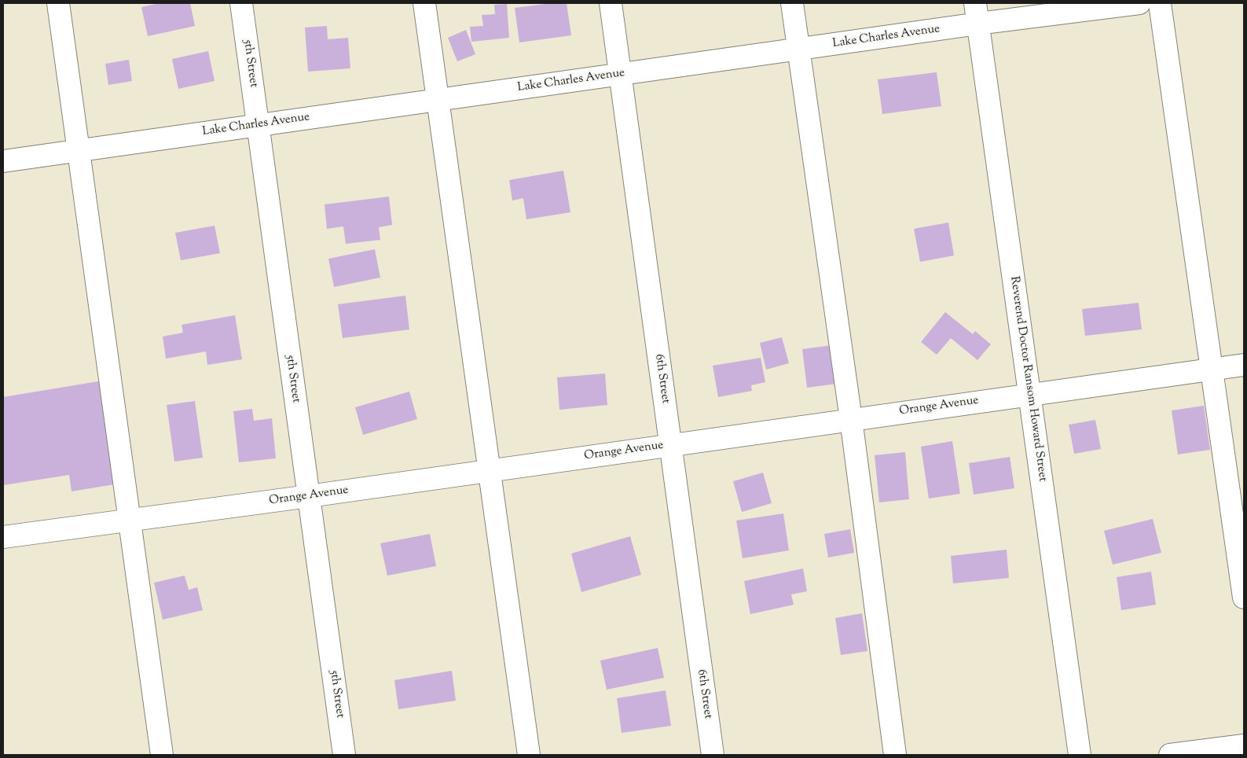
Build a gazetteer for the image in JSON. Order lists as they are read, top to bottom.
{
  "streets": {
    "street": [
      "Lake Charles Avenue",
      "5th Street",
      "6th Street",
      "Reverend Doctor Ransom Howard Street",
      "Orange Avenue"
    ]
  },
  "crossings": [
    ["Lake Charles Avenue", "5th Street"],
    ["Lake Charles Avenue", "6th Street"],
    ["Lake Charles Avenue", "Reverend Doctor Ransom Howard Street"],
    ["5th Street", "Orange Avenue"],
    ["6th Street", "Orange Avenue"],
    ["Reverend Doctor Ransom Howard Street", "Orange Avenue"]
  ]
}
